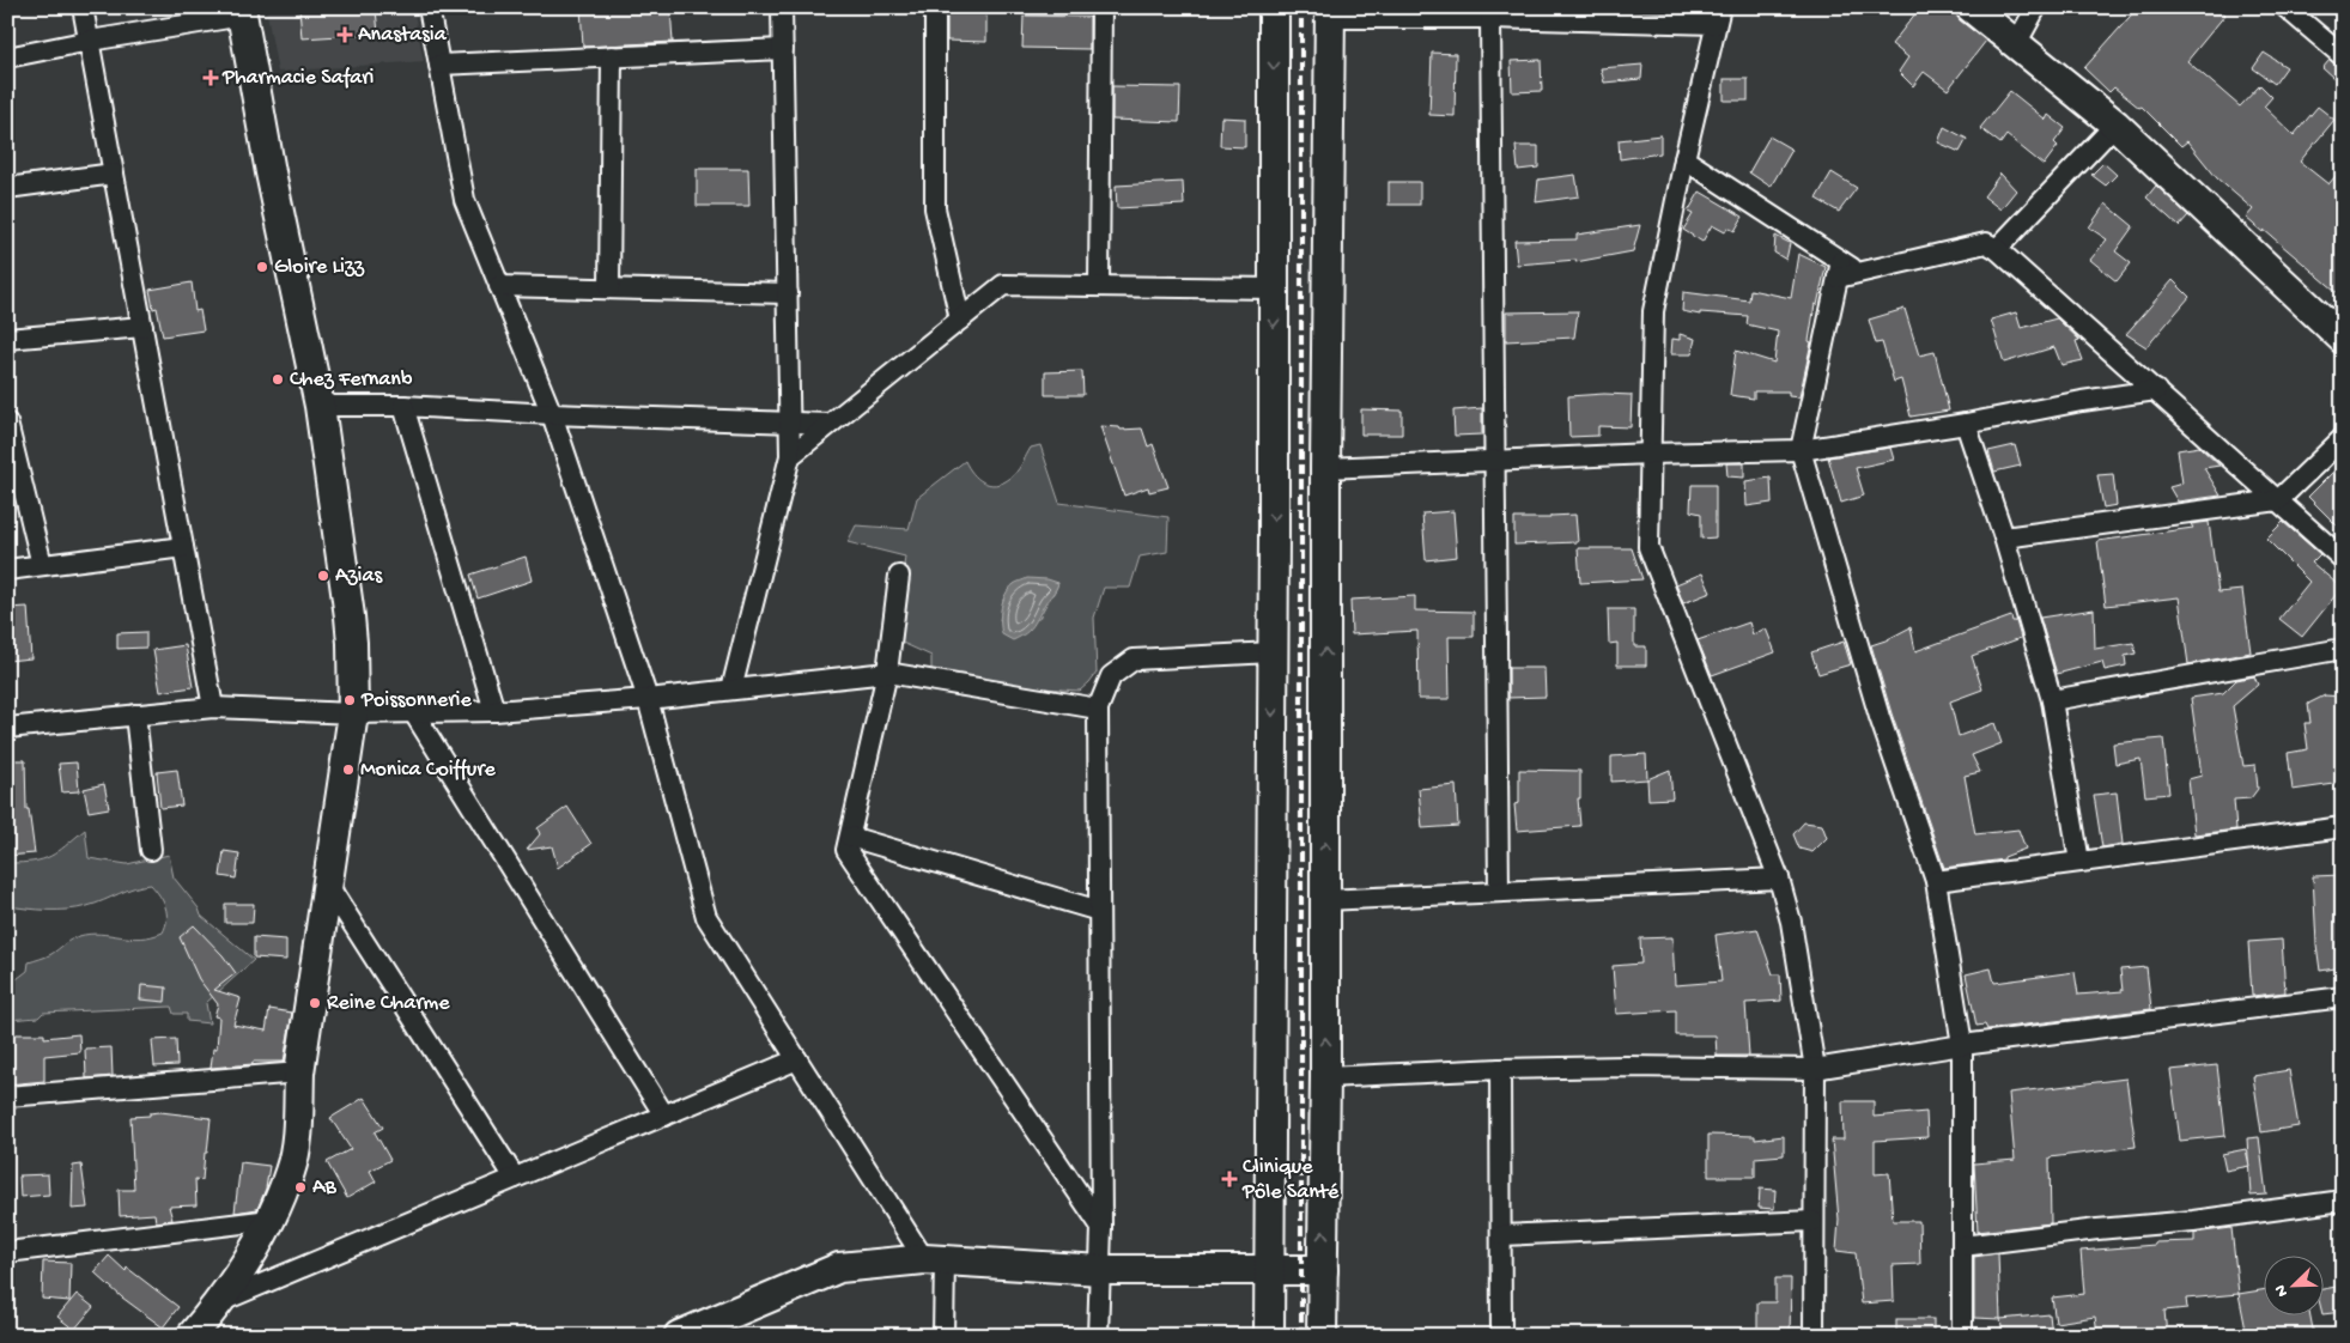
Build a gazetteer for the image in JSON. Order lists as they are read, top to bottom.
{
  "places": {
    "health": ["Anastasia", "Pharmacie Safari", "Clinique Pôle Santé"],
    "other": [
      "Gloire Lizz",
      "Chez Fernanb",
      "Azias",
      "Poissonnerie",
      "Monica Coiffure",
      "Reine Charme",
      "AB"
    ]
  },
  "north": "bottom left"
}
